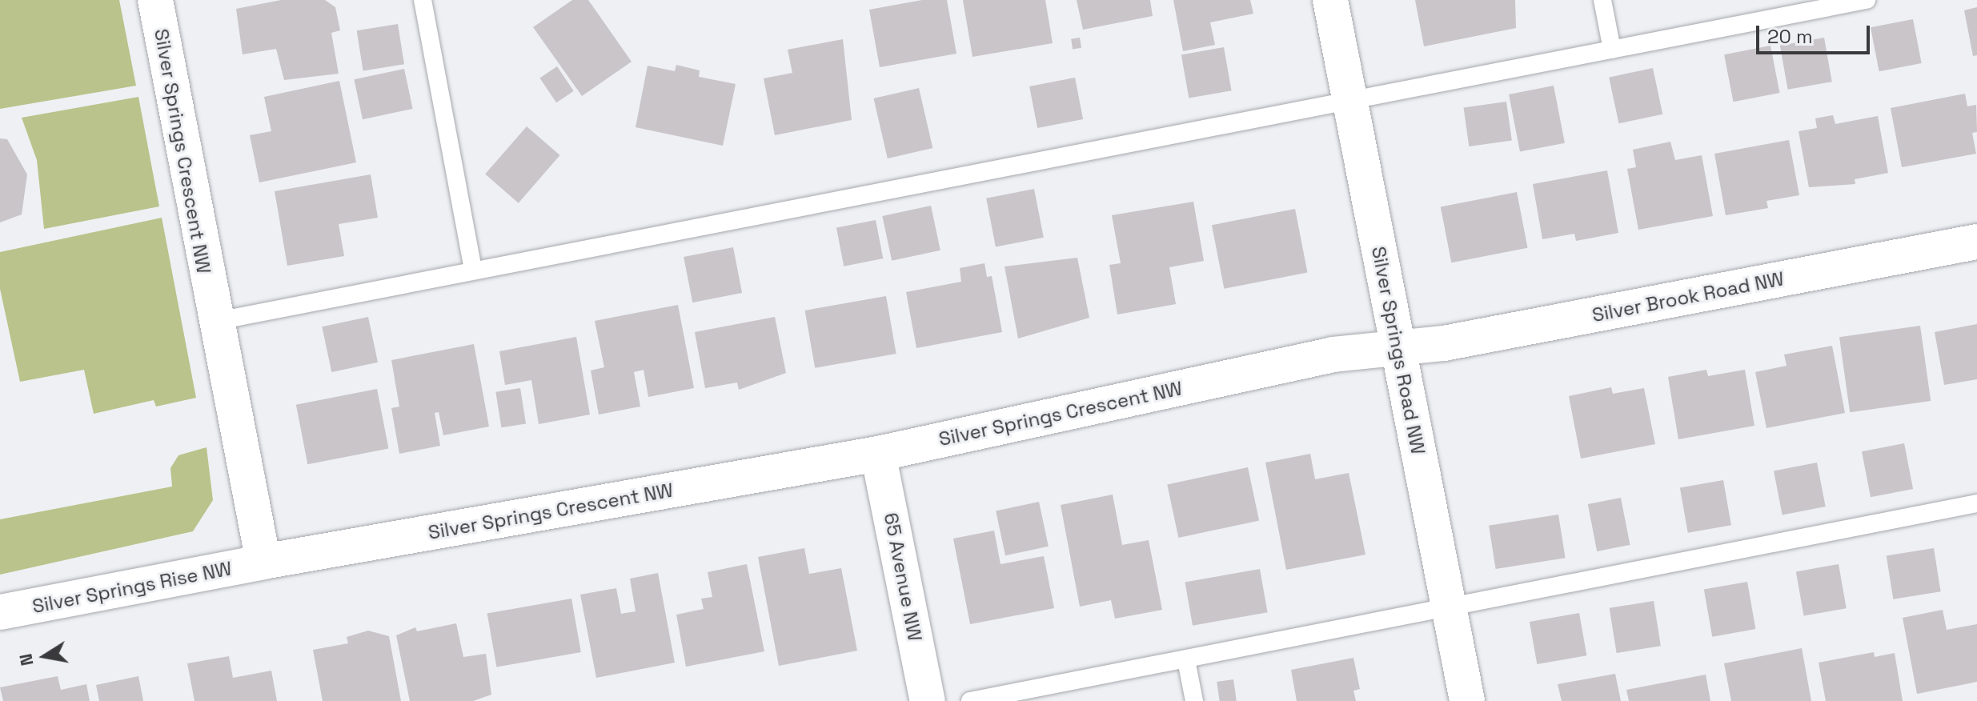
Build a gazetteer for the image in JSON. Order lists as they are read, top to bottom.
{
  "streets": {
    "street": [
      "Silver Springs Crescent NW",
      "Silver Brook Road NW",
      "Silver Springs Road NW",
      "65 Avenue NW",
      "Silver Springs Rise NW"
    ]
  },
  "crossings": [
    ["Silver Springs Crescent NW", "Silver Brook Road NW"],
    ["Silver Springs Crescent NW", "Silver Springs Road NW"],
    ["Silver Springs Crescent NW", "65 Avenue NW"],
    ["Silver Springs Crescent NW", "Silver Springs Rise NW"],
    ["Silver Brook Road NW", "Silver Springs Road NW"]
  ],
  "scale_bar": "20 m",
  "north": "left"
}
